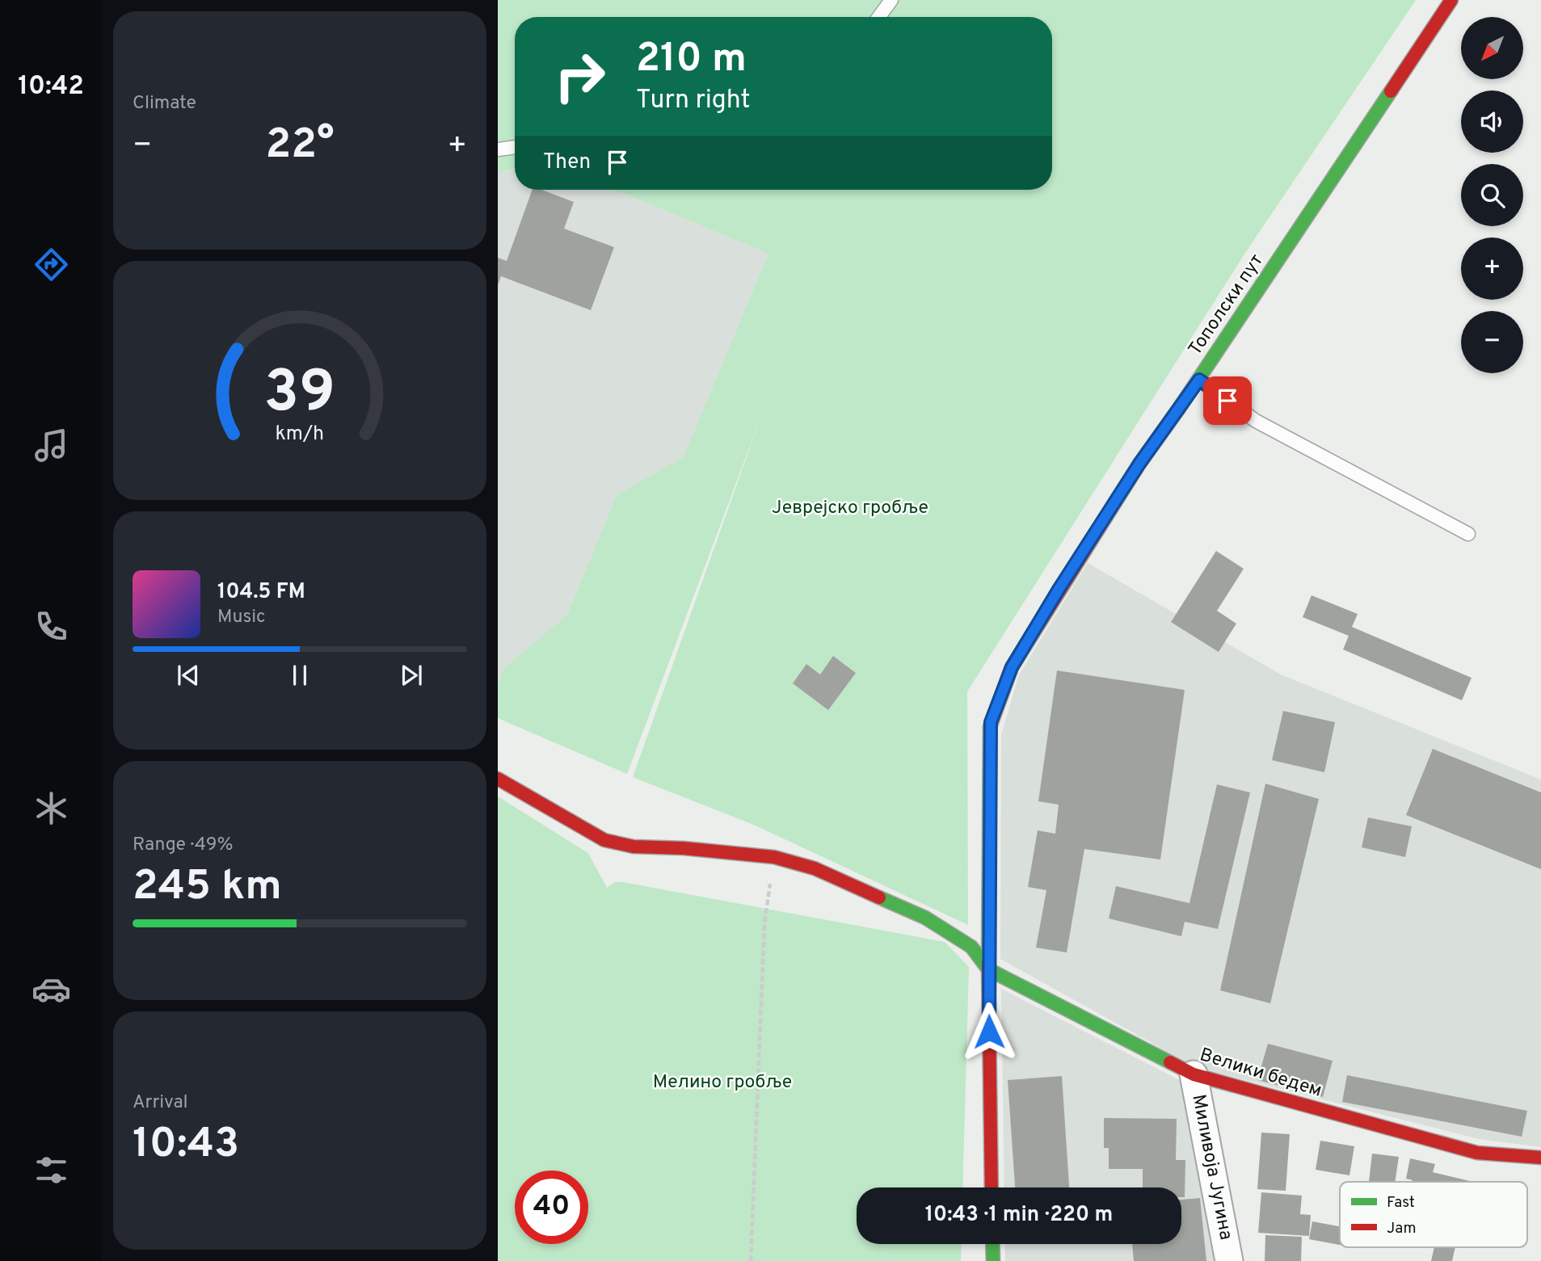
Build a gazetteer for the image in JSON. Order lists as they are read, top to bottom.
{
  "streets": {
    "street": ["Тополски пут", "Велики бедем", "Миливоја Југина"]
  },
  "crossings": [
    ["Тополски пут", "Велики бедем"],
    ["Велики бедем", "Миливоја Југина"]
  ],
  "parks": ["Јеврејско гробље", "Мелино гробље"],
  "legend": ["Fast", "Jam"],
  "north": "bottom left",
  "page": {
    "tabs": "10:42",
    "tile": [
      "Climate",
      ["Range · 49%", "245 km"],
      ["Arrival", "10:43"]
    ],
    "map_buttons": ["+", "−"],
    "turn": ["210 m", "Turn right"],
    "heat": ["−", "22°", "+"],
    "then": "Then",
    "song": ["104.5 FM", "Music"],
    "limit": "40",
    "trip": "10:43 · 1 min · 220 m",
    "gauge": ["39", "km/h"]
  }
}
